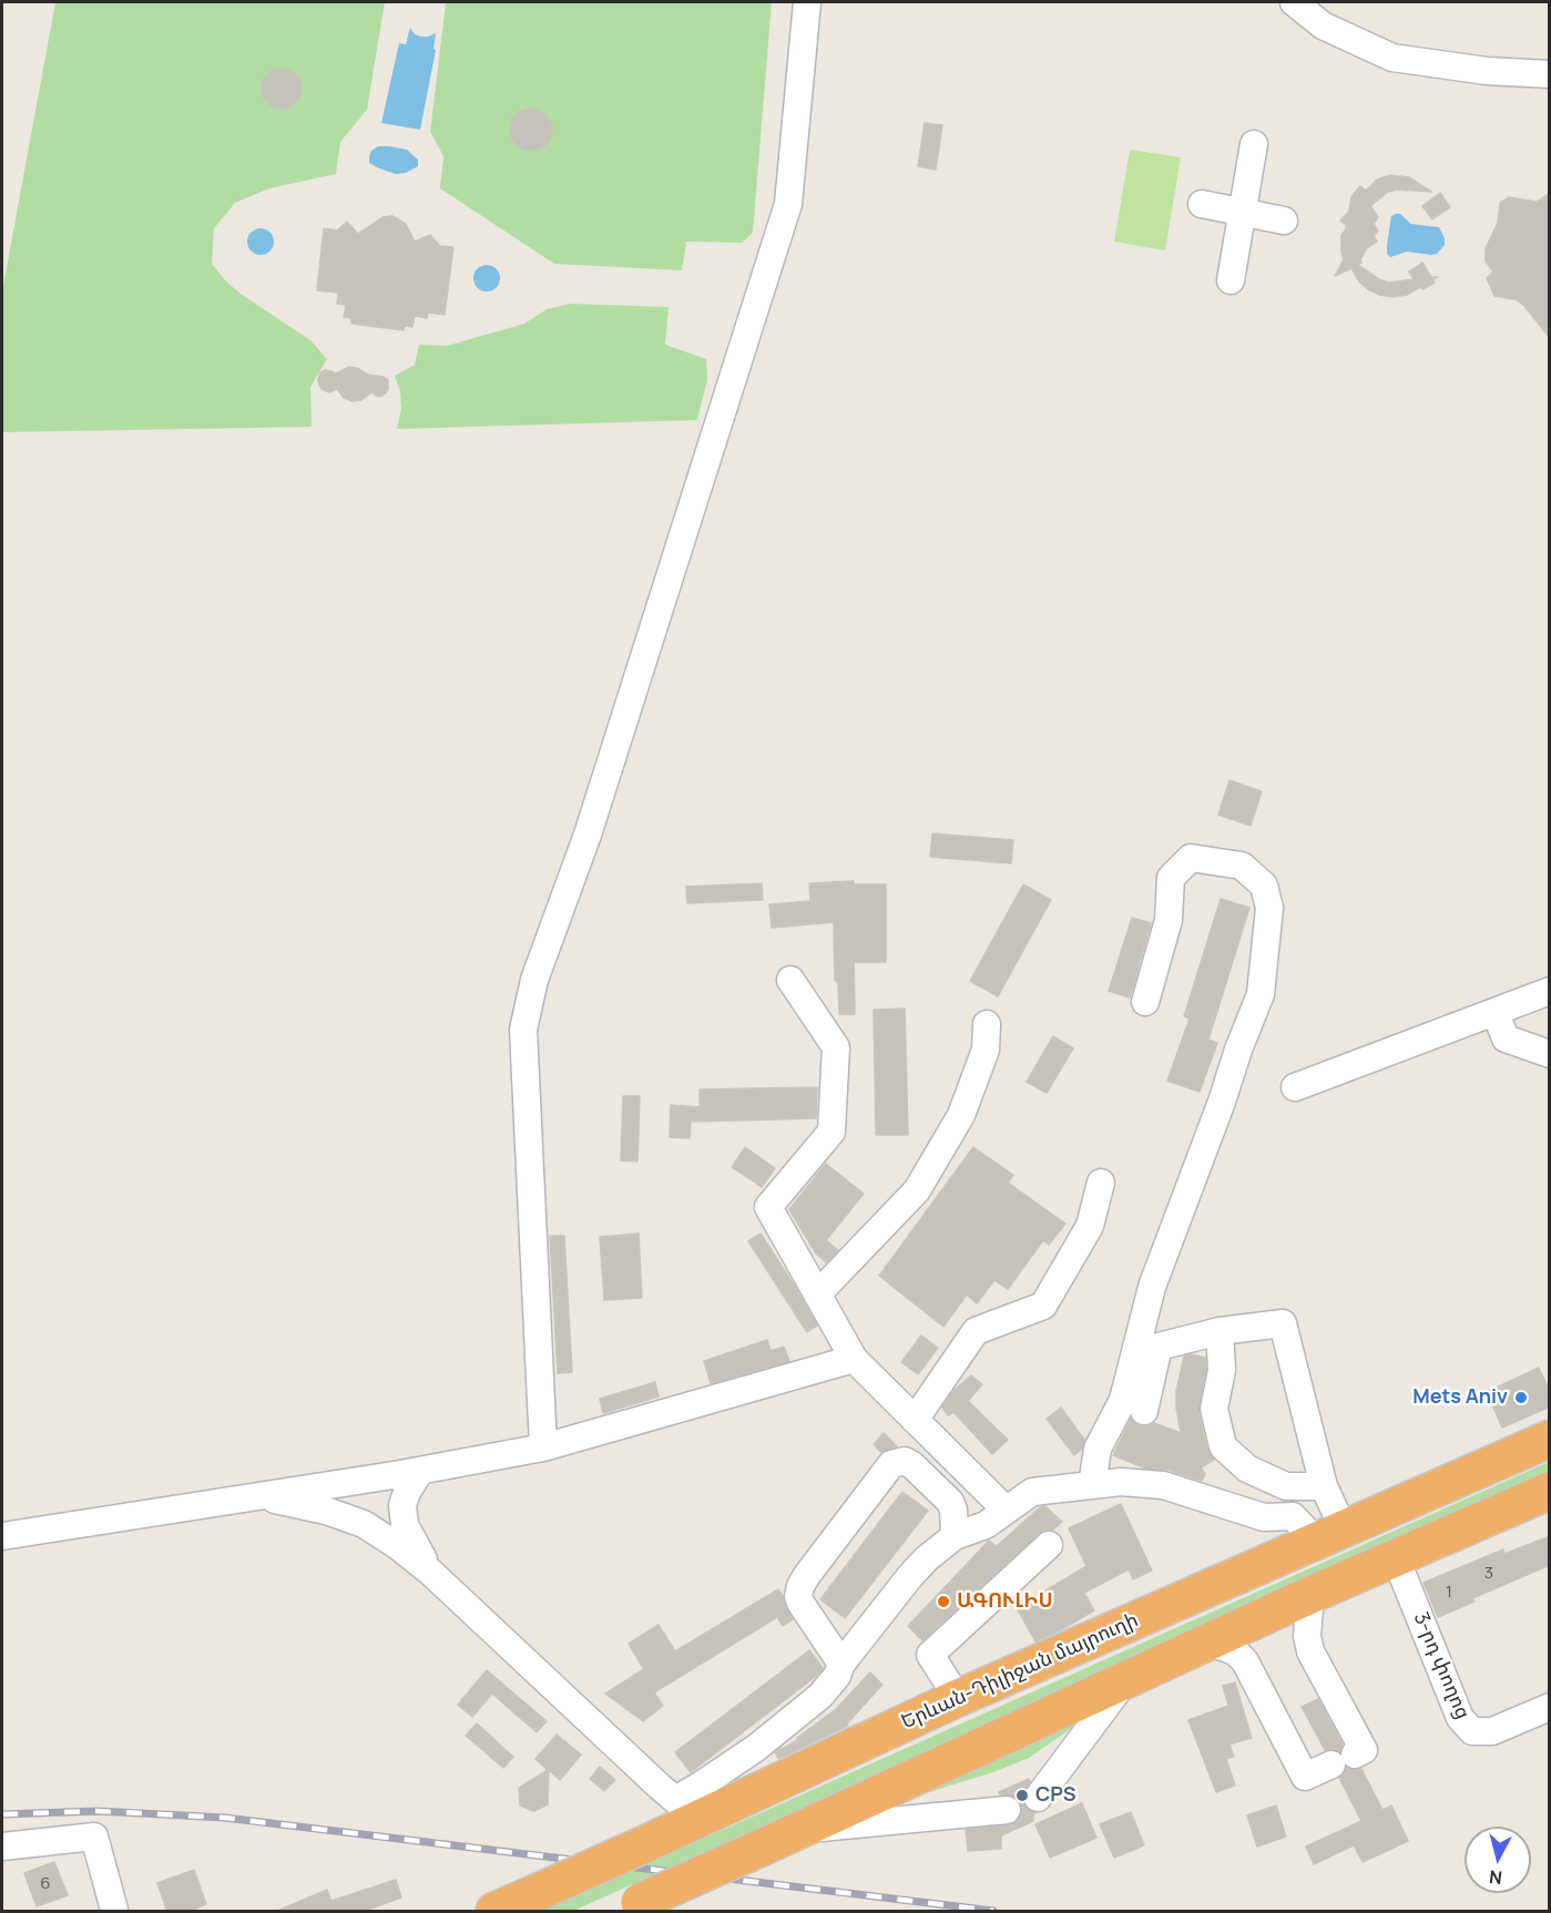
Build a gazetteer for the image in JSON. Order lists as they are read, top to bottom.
{
  "streets": {
    "highway": ["Երևան-Դիլիջան մայրուղի"],
    "street": ["3-րդ փողոց"]
  },
  "places": ["Mets Aniv", "ԱԳՈՒԼԻՍ", "CPS"],
  "house_numbers": ["3", "1", "6"],
  "north": "bottom"
}
